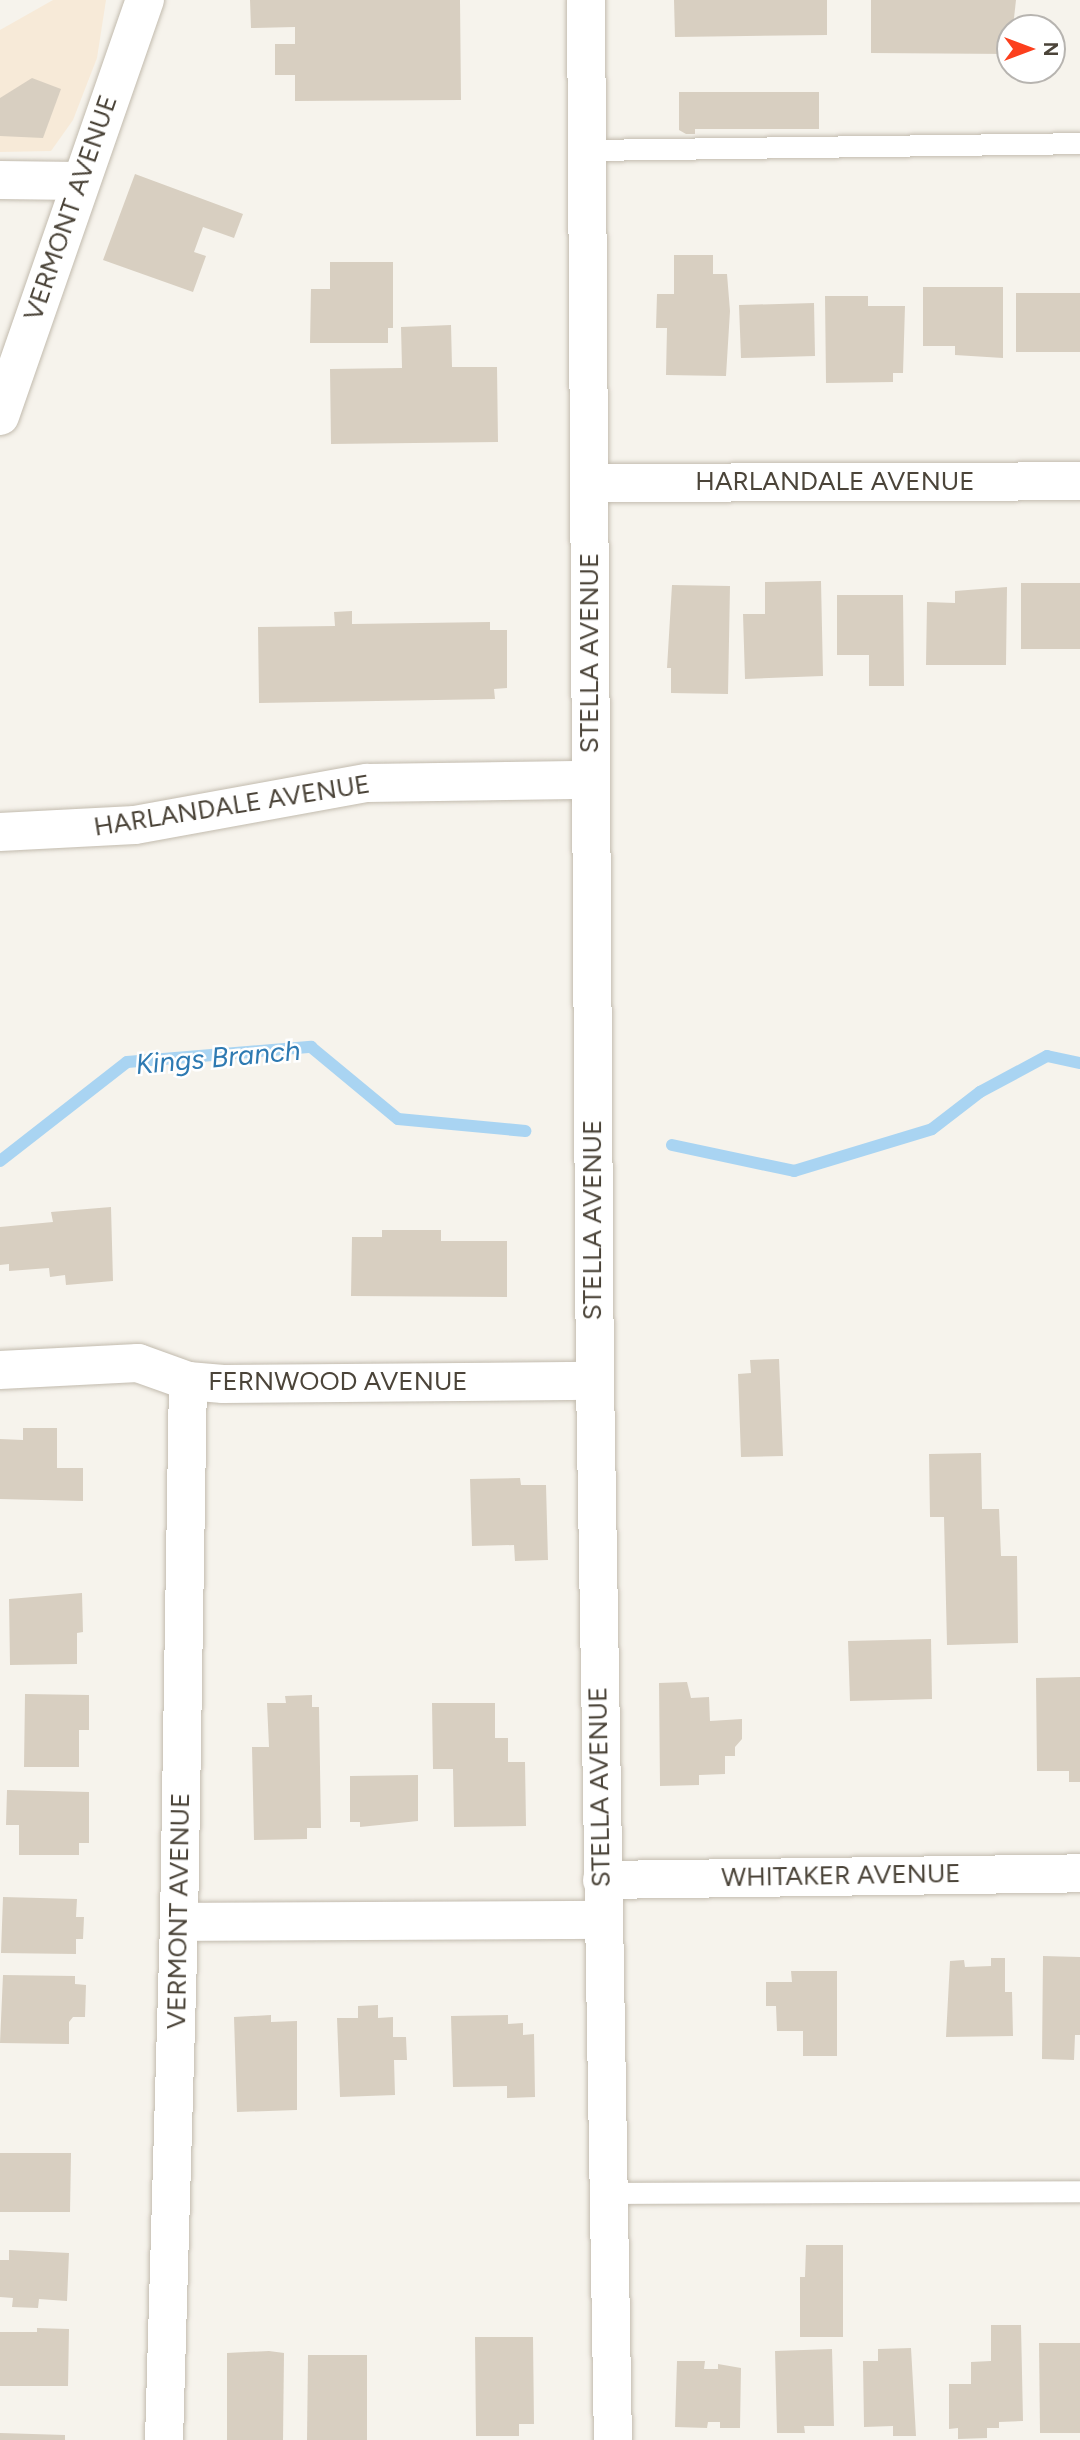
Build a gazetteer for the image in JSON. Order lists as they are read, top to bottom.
{
  "streets": {
    "street": [
      "VERMONT AVENUE",
      "HARLANDALE AVENUE",
      "STELLA AVENUE",
      "FERNWOOD AVENUE",
      "WHITAKER AVENUE"
    ]
  },
  "crossings": [
    ["VERMONT AVENUE", "FERNWOOD AVENUE"],
    ["HARLANDALE AVENUE", "STELLA AVENUE"],
    ["STELLA AVENUE", "FERNWOOD AVENUE"],
    ["STELLA AVENUE", "WHITAKER AVENUE"]
  ],
  "water": ["Kings Branch"],
  "north": "right"
}
